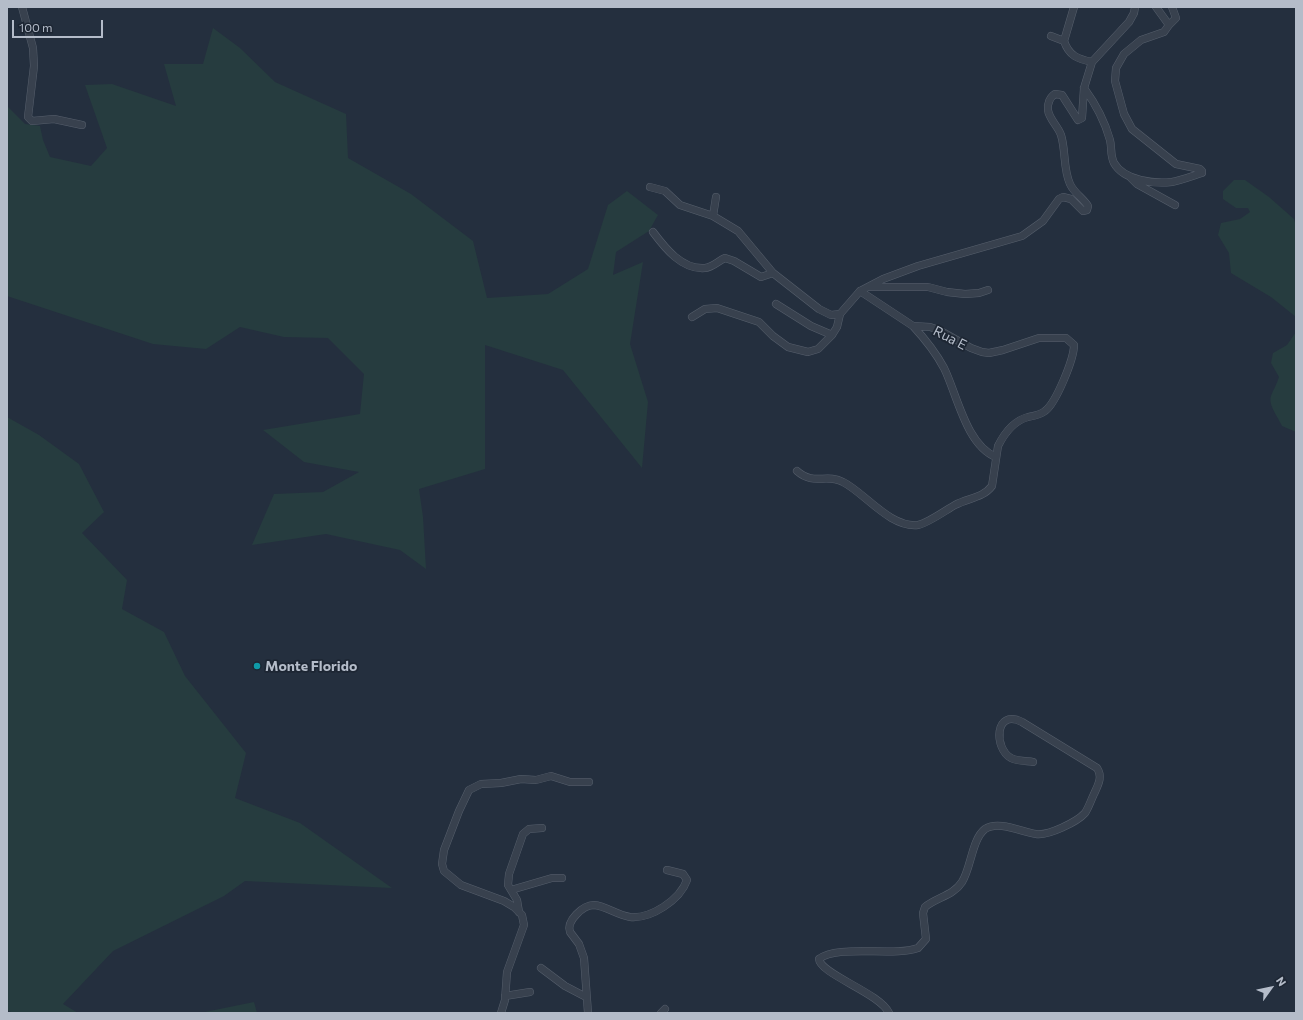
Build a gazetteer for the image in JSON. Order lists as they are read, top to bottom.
{
  "streets": {
    "street": ["Rua E"]
  },
  "places": ["Monte Florido"],
  "scale_bar": "100 m",
  "north": "top right"
}
